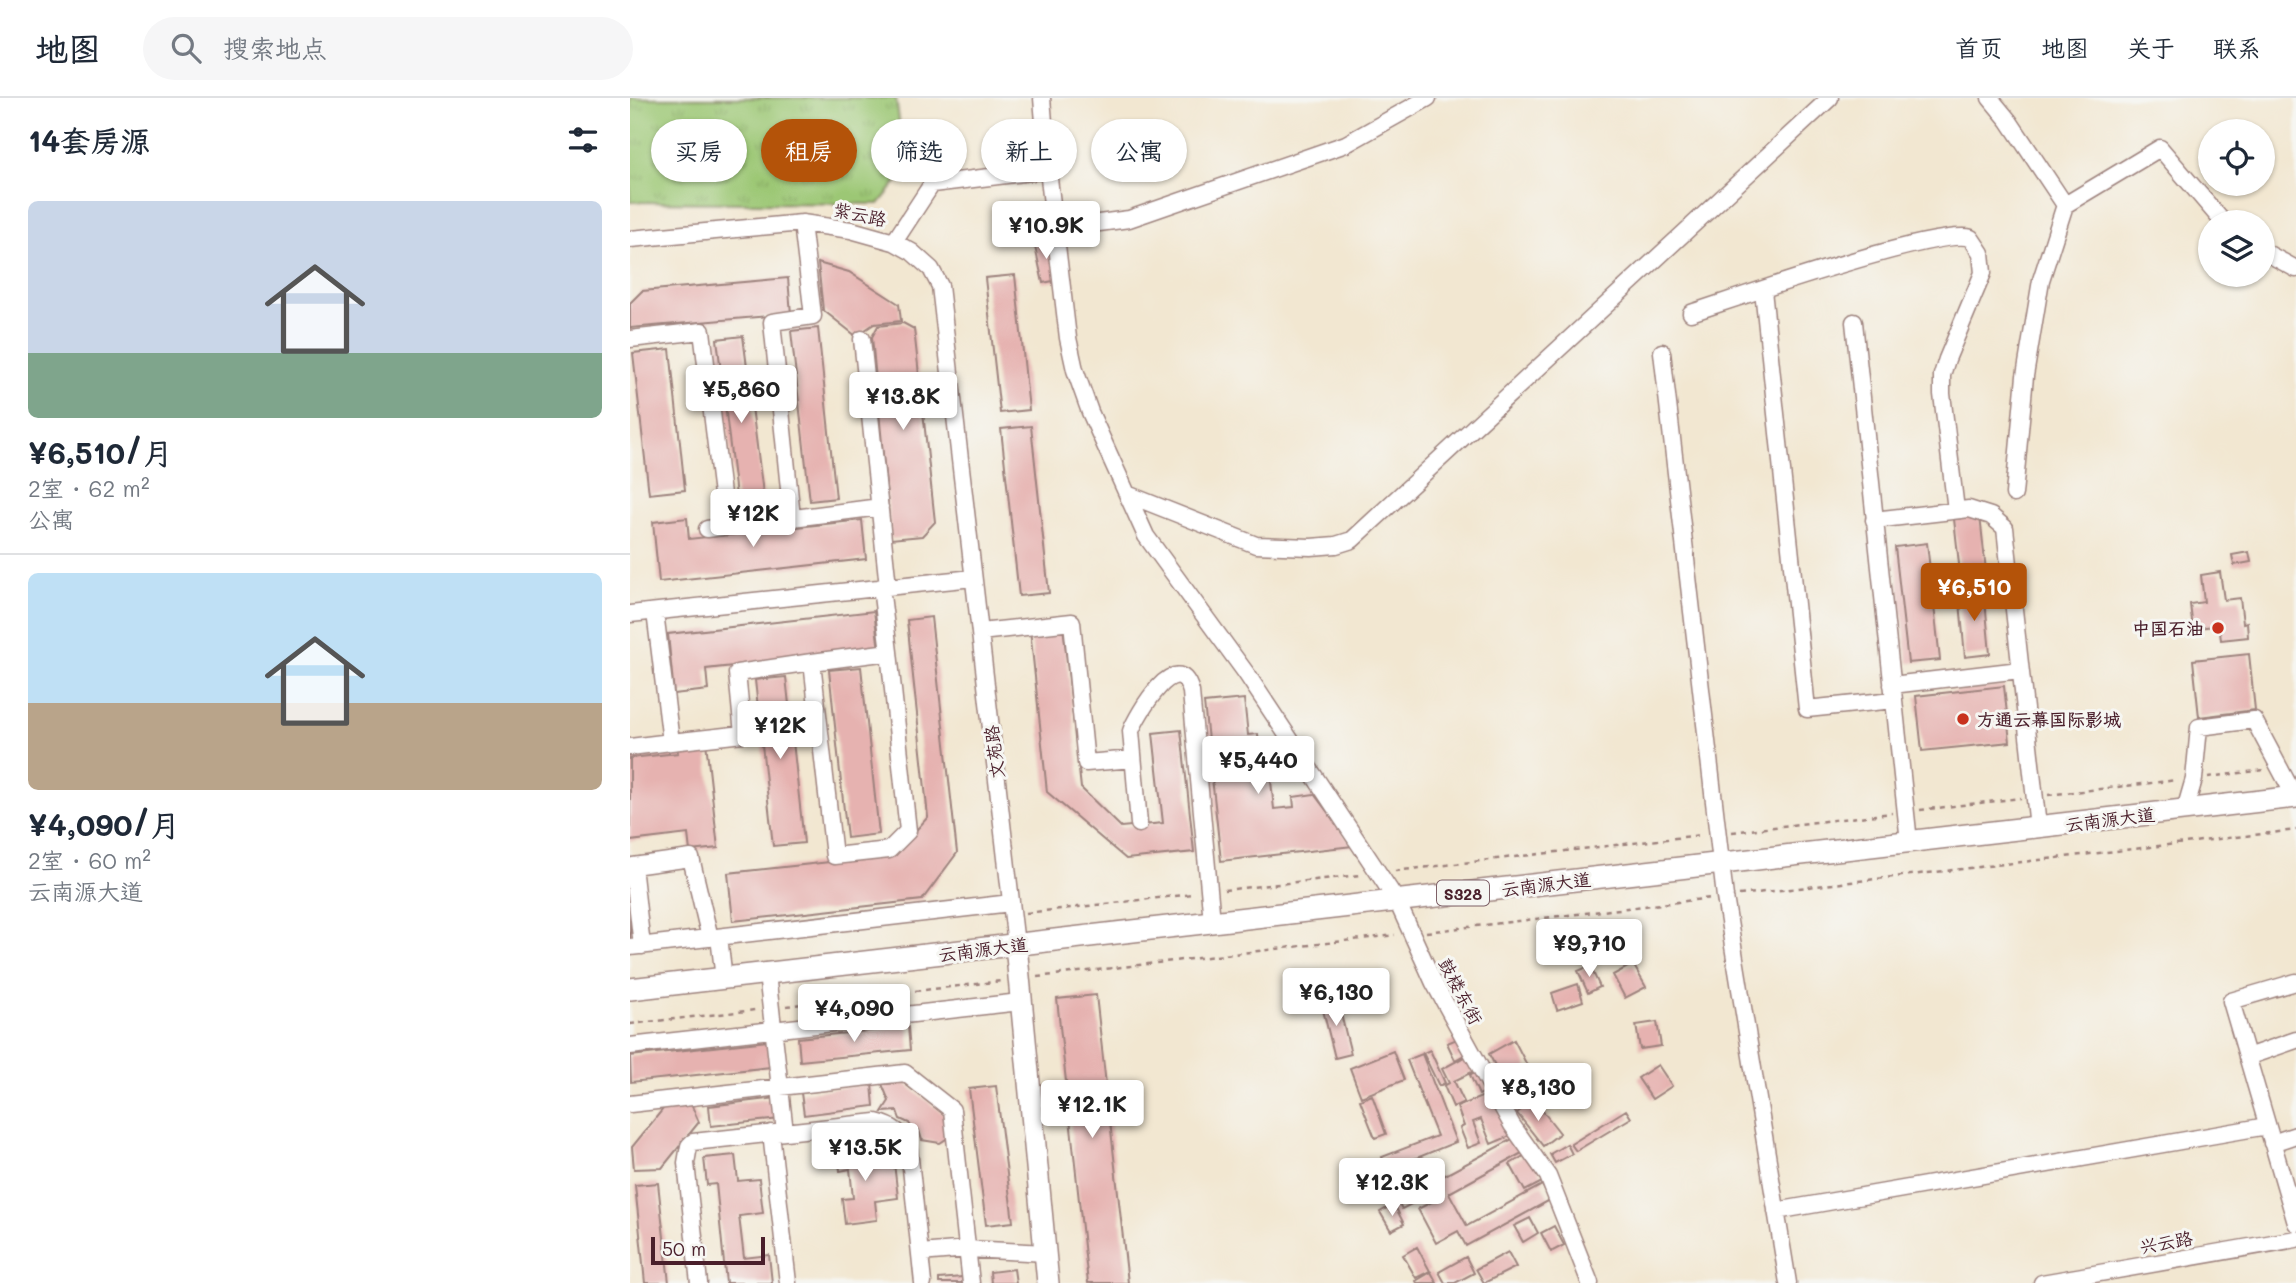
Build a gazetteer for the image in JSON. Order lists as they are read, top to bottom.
{
  "streets": {
    "main road": ["文苑路", "云南源大道", "S328"],
    "street": ["紫云路", "鼓楼东街", "兴云路"]
  },
  "crossings": [
    ["紫云路", "文苑路"],
    ["文苑路", "云南源大道"],
    ["云南源大道", "鼓楼东街"]
  ],
  "places": ["中国石油", "方通云幕国际影城"],
  "scale_bar": "50 m",
  "page": {
    "header": "地图",
    "search": "搜索地点",
    "nav": [
      "首页",
      "地图",
      "关于",
      "联系"
    ],
    "heading": "14套房源",
    "chip": [
      "买房",
      "租房",
      "筛选",
      "新上",
      "公寓"
    ],
    "list": [
      {
        "name": "¥6,510/月",
        "note": "2室 · 62 m² · 公寓"
      },
      {
        "name": "¥4,090/月",
        "note": "2室 · 60 m² · 云南源大道"
      }
    ],
    "price": [
      "¥10.9K",
      "¥5,860",
      "¥13.8K",
      "¥12K",
      "¥6,510",
      "¥12K",
      "¥5,440",
      "¥9,710",
      "¥6,130",
      "¥4,090",
      "¥8,130",
      "¥12.1K",
      "¥13.5K",
      "¥12.3K"
    ],
    "scale": "50 m"
  }
}
